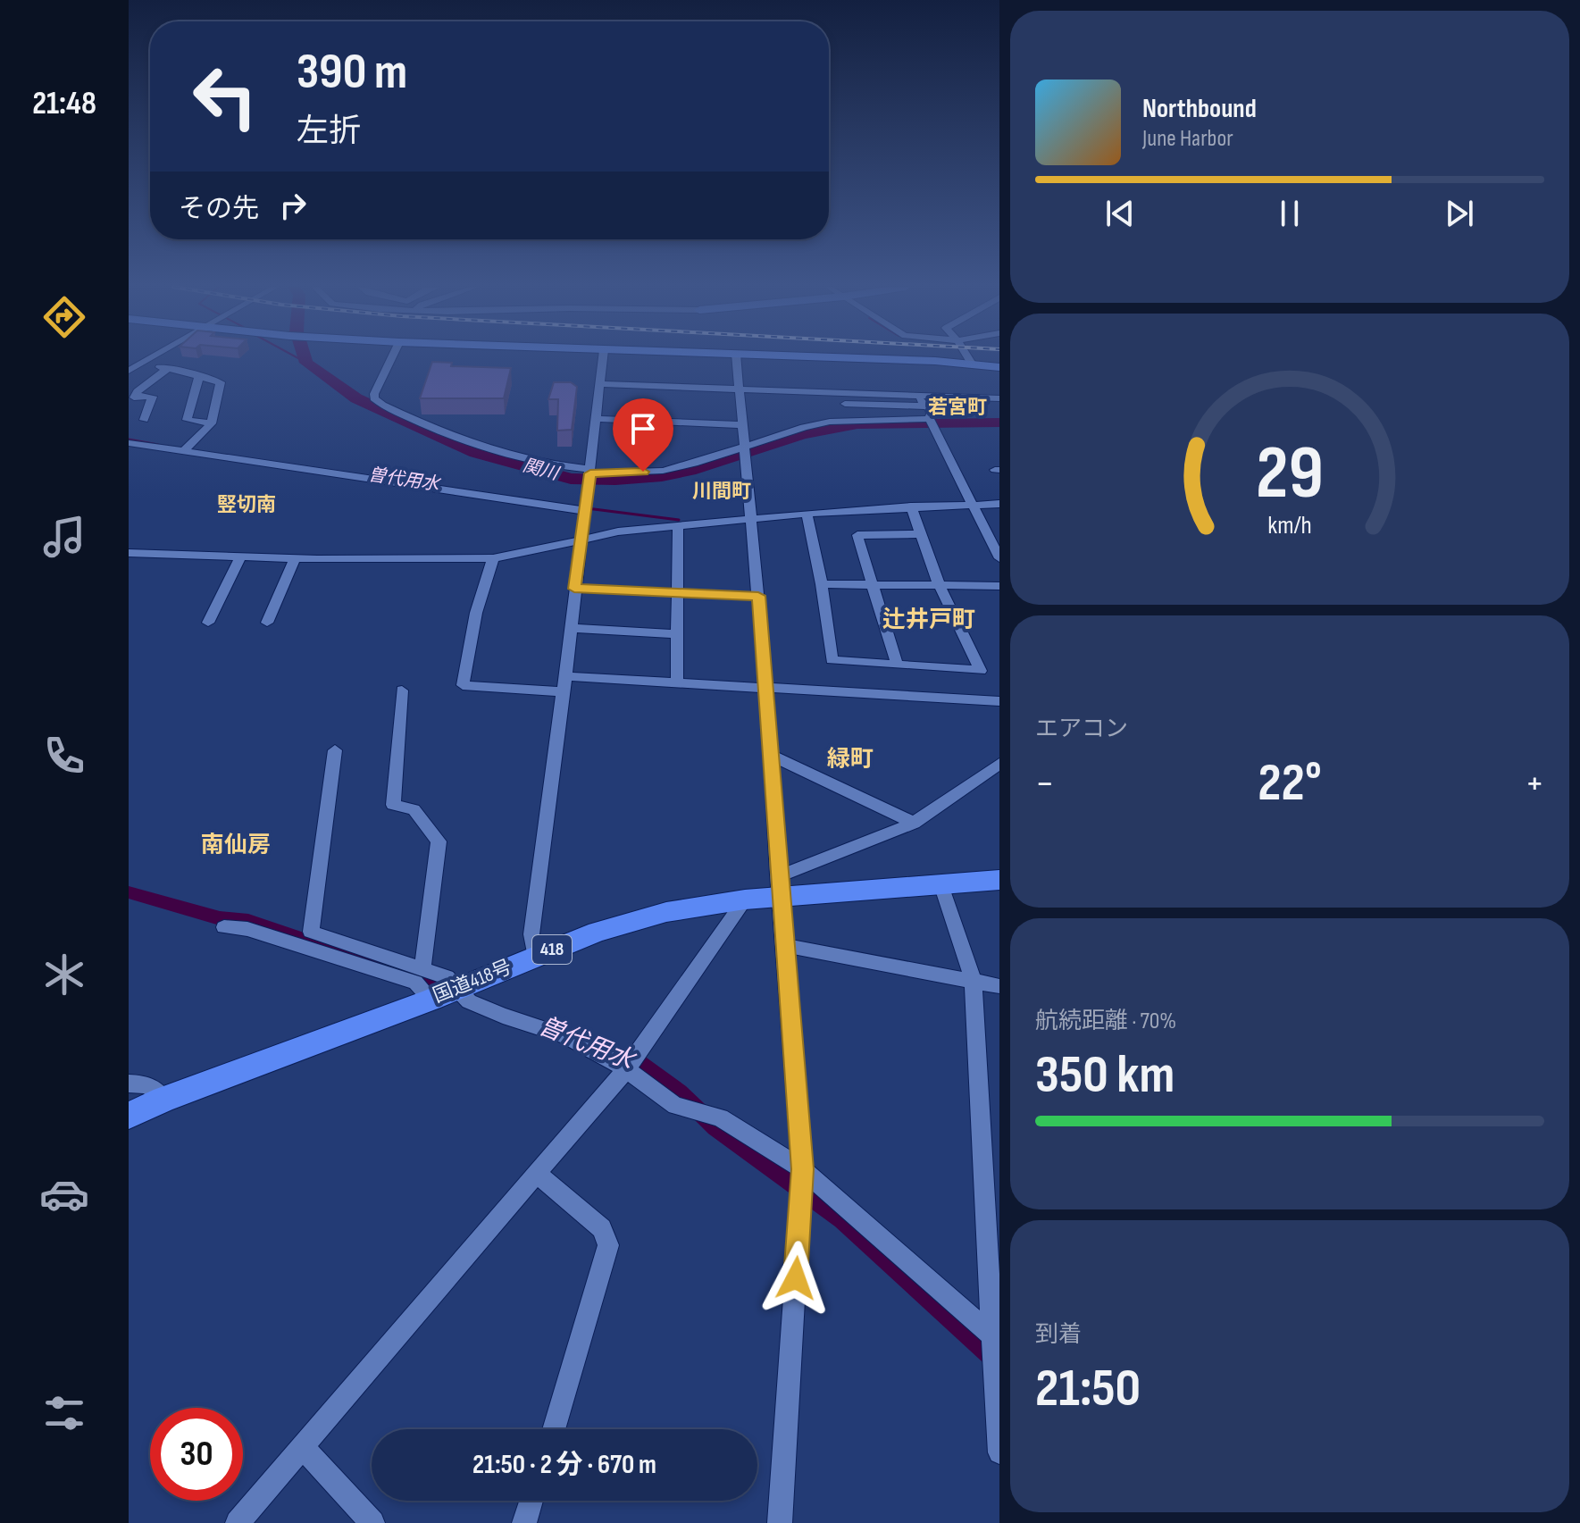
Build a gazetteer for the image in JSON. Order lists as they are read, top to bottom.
{
  "streets": {
    "highway": ["418", "国道418号"]
  },
  "districts": [
    "若宮町",
    "川間町",
    "竪切南",
    "辻井戸町",
    "緑町",
    "南仙房"
  ],
  "water": ["関川", "曽代用水"],
  "page": {
    "tabs": "21:48",
    "turn": ["390 m", "左折"],
    "song": ["Northbound", "June Harbor"],
    "then": "その先",
    "tile": [
      "エアコン",
      ["航続距離 · 70%", "350 km"],
      ["到着", "21:50"]
    ],
    "heat": ["−", "22°", "+"],
    "limit": "30",
    "trip": "21:50 · 2 分 · 670 m",
    "gauge": ["29", "km/h"]
  }
}
